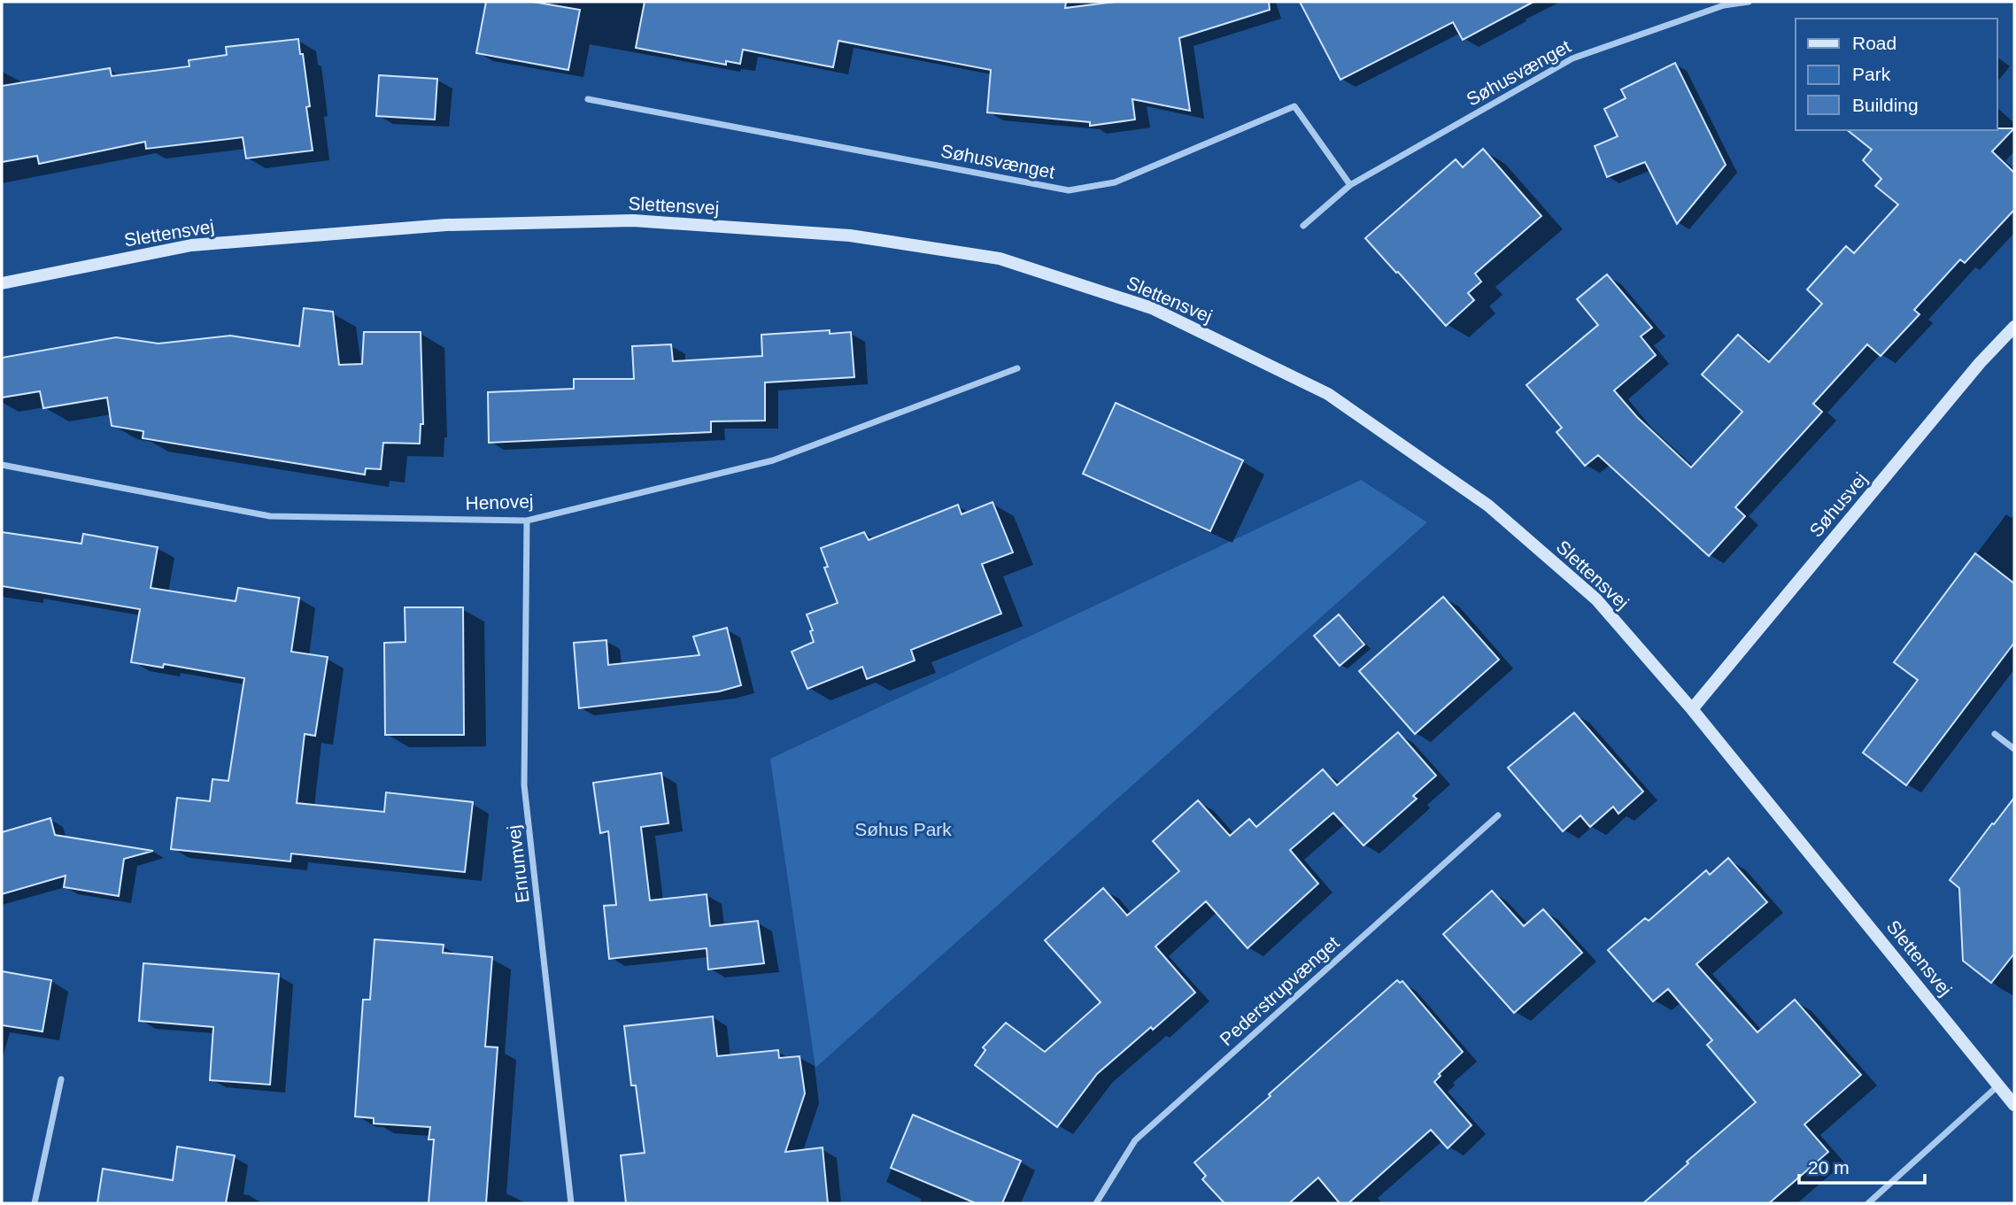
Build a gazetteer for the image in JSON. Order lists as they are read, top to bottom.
{
  "streets": {
    "street": [
      "Søhusvænget",
      "Slettensvej",
      "Henovej",
      "Søhusvej",
      "Enrumvej",
      "Pederstrupvænget"
    ]
  },
  "crossings": [
    ["Slettensvej", "Søhusvej"],
    ["Henovej", "Enrumvej"]
  ],
  "parks": ["Søhus Park"],
  "legend": ["Road", "Park", "Building"],
  "scale_bar": "20 m"
}
